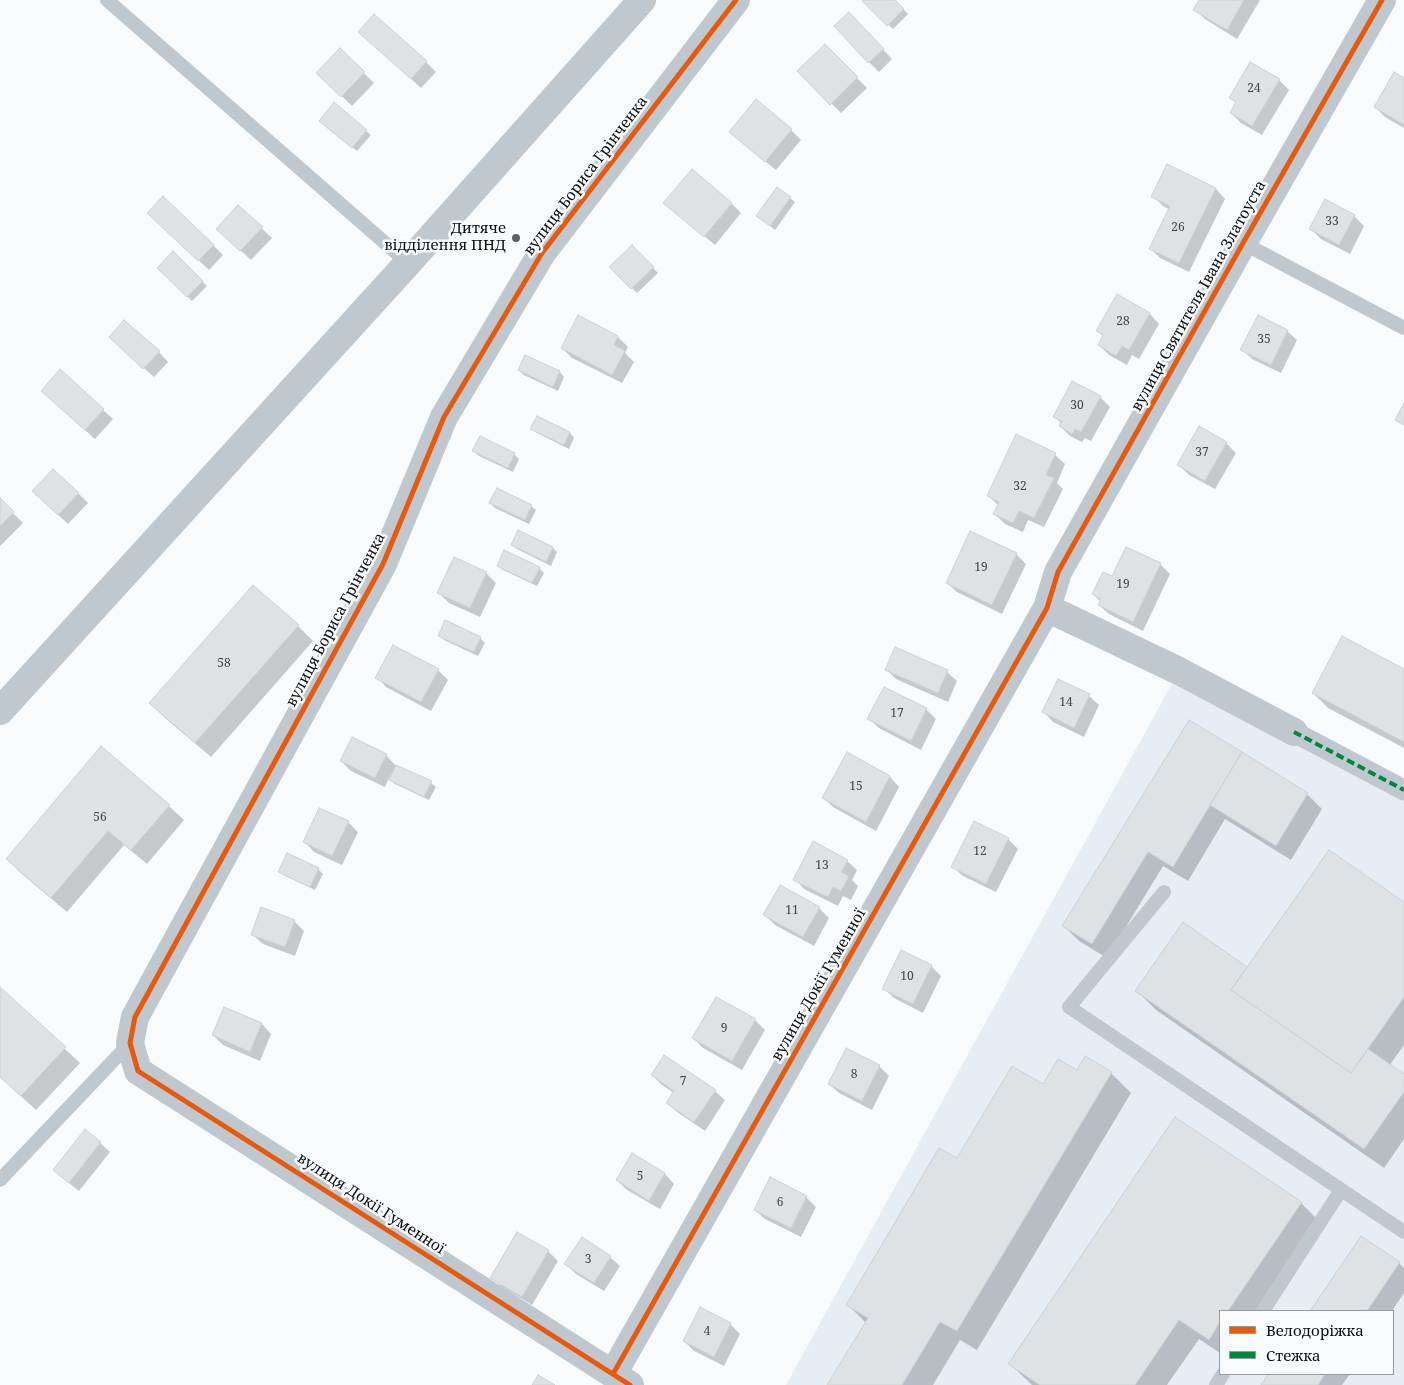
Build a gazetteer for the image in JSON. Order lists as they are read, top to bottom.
{
  "streets": {
    "street": ["вулиця Бориса Грінченка", "вулиця Святителя Івана Златоуста", "вулиця Докії Гуменної"]
  },
  "crossings": [
    ["вулиця Бориса Грінченка", "вулиця Докії Гуменної"],
    ["вулиця Святителя Івана Златоуста", "вулиця Докії Гуменної"]
  ],
  "places": ["Дитяче відділення ПНД"],
  "house_numbers": [
    "24",
    "33",
    "26",
    "28",
    "35",
    "30",
    "37",
    "32",
    "19",
    "19",
    "58",
    "14",
    "17",
    "15",
    "56",
    "12",
    "13",
    "11",
    "10",
    "9",
    "8",
    "7",
    "5",
    "6",
    "3",
    "4"
  ],
  "legend": ["Велодоріжка", "Стежка"]
}
